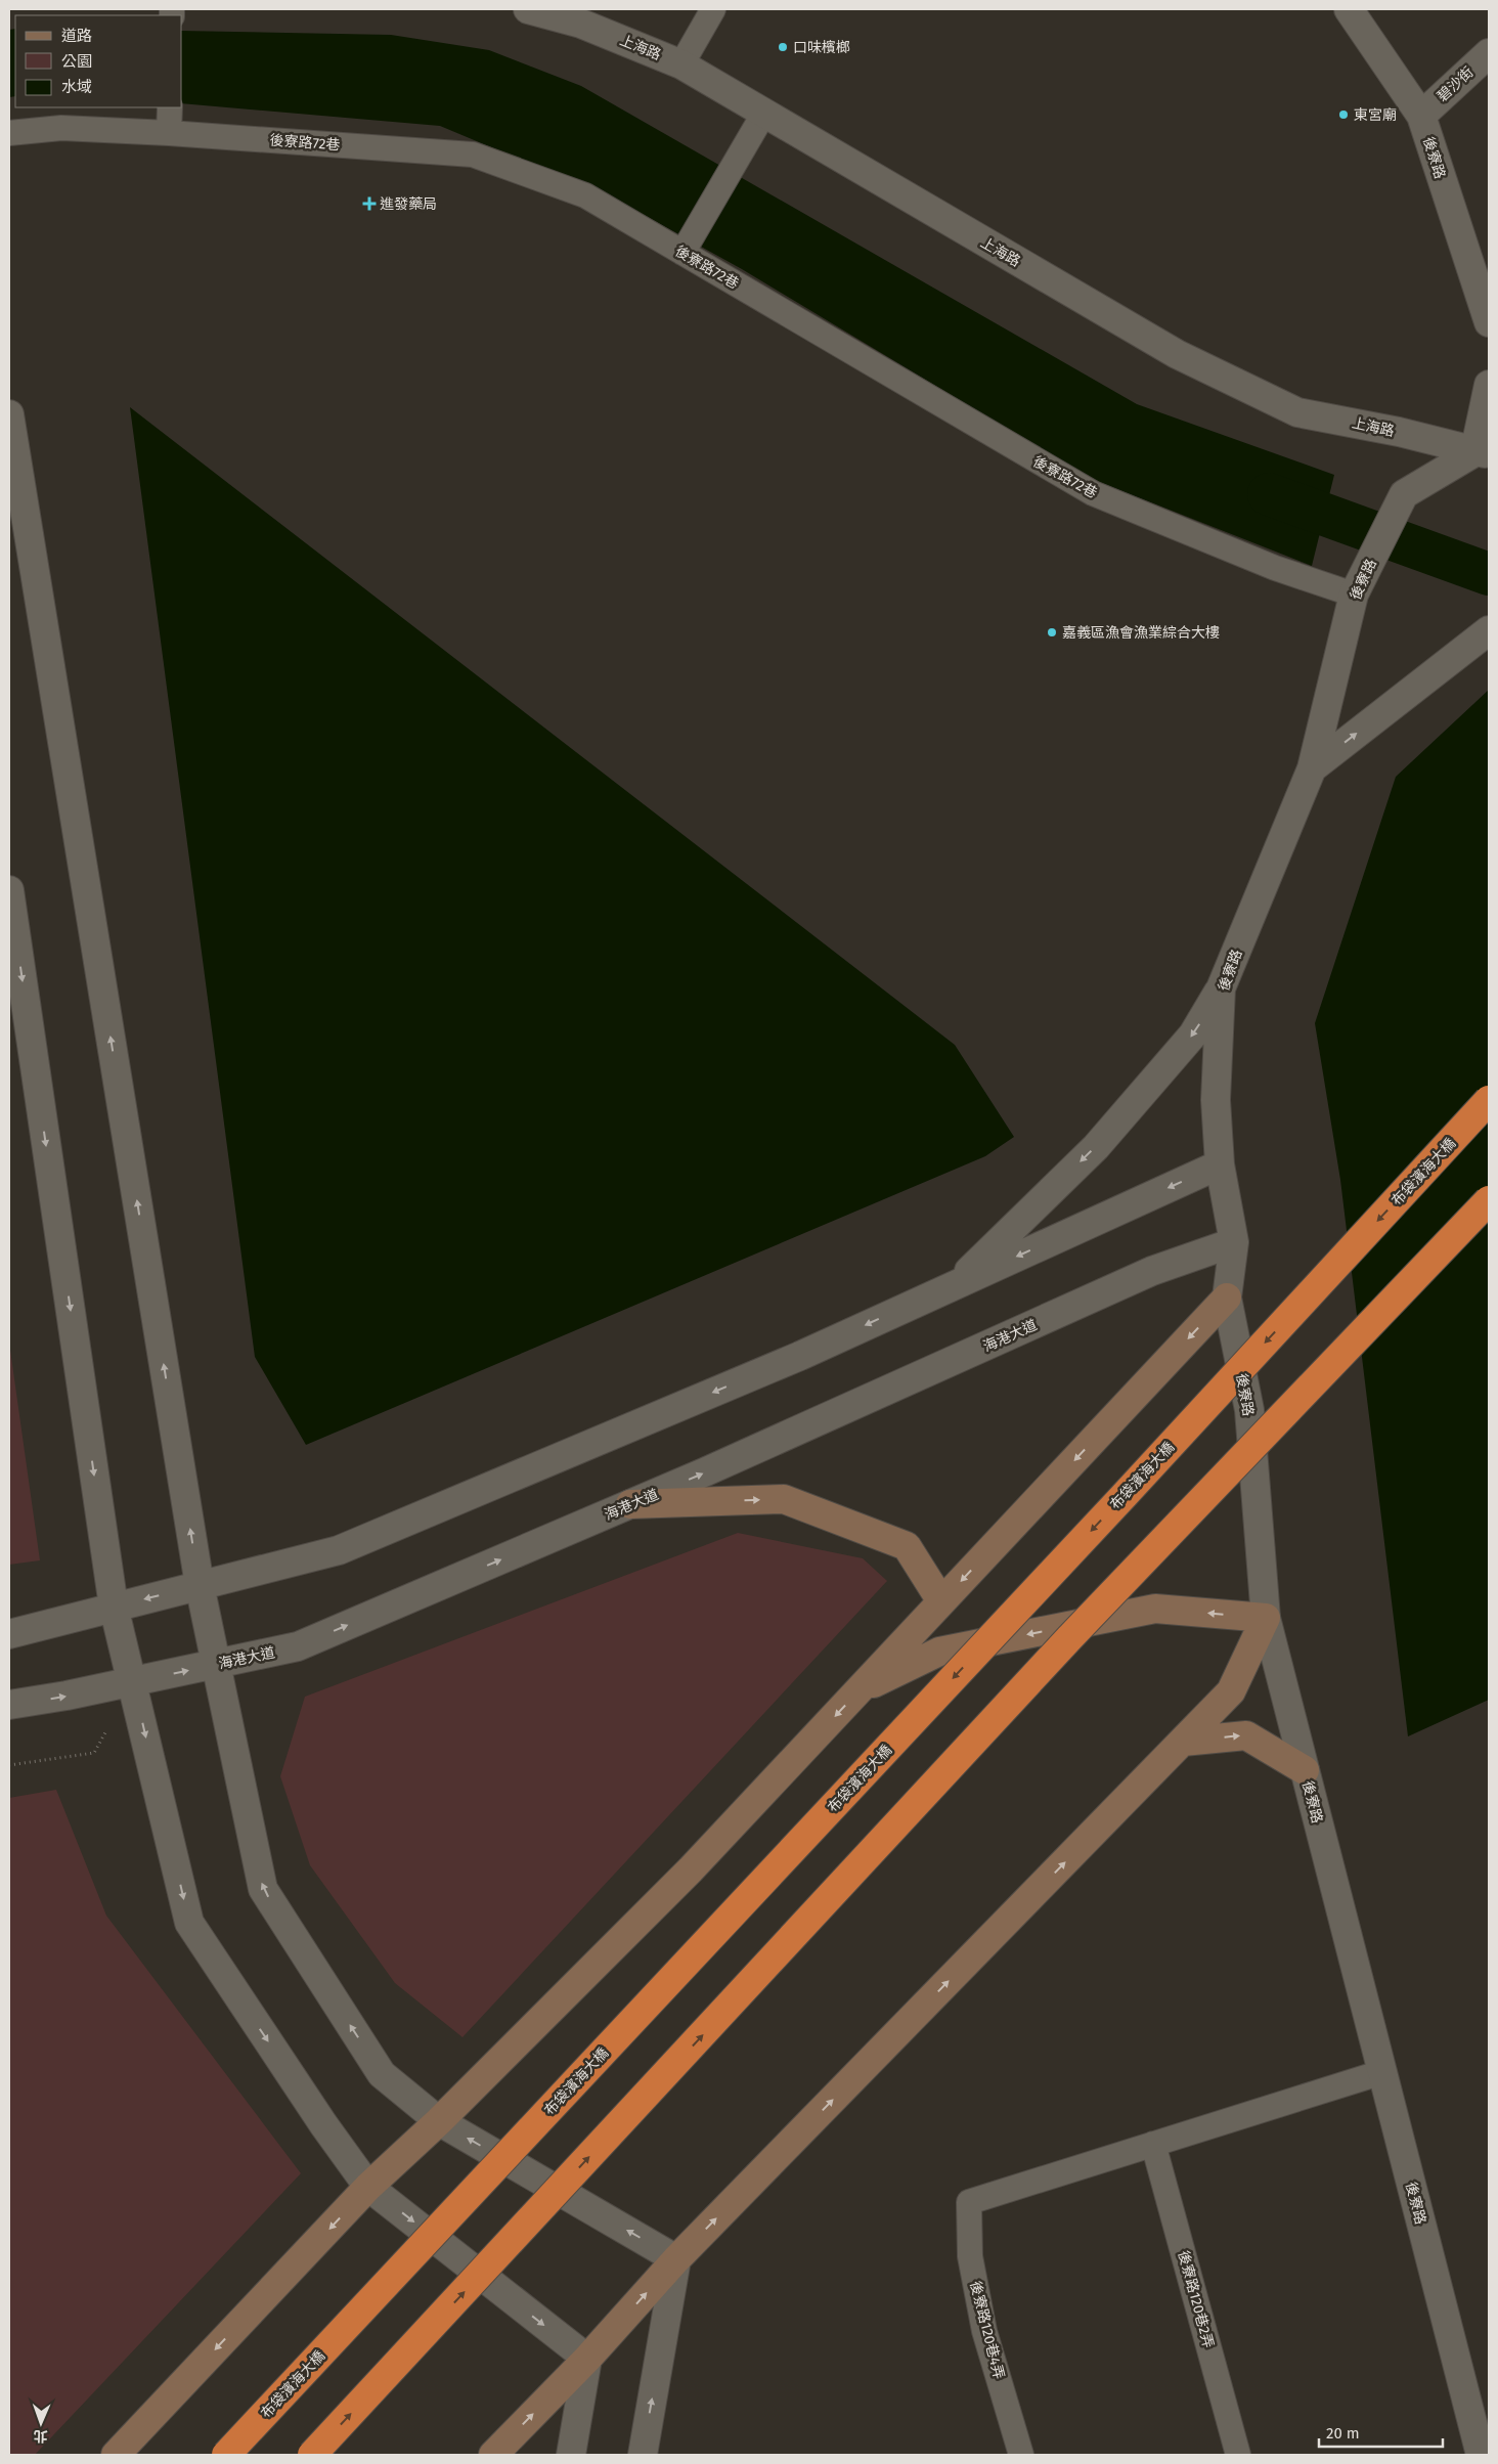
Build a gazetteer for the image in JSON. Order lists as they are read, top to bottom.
{
  "streets": {
    "highway": ["布袋濱海大橋"],
    "street": [
      "上海路",
      "碧沙街",
      "後寮路",
      "海港大道"
    ],
    "lane": ["後寮路72巷", "後寮路120巷2弄", "後寮路120巷4弄"]
  },
  "crossings": [
    ["上海路", "後寮路"],
    ["碧沙街", "後寮路"],
    ["後寮路72巷", "後寮路"],
    ["後寮路", "海港大道"],
    ["後寮路120巷2弄", "後寮路120巷4弄"]
  ],
  "places": {
    "other": ["口味檳榔", "東宮廟", "嘉義區漁會漁業綜合大樓"],
    "health": ["進發藥局"]
  },
  "legend": ["道路", "公園", "水域"],
  "scale_bar": "20 m",
  "north": "bottom"
}
